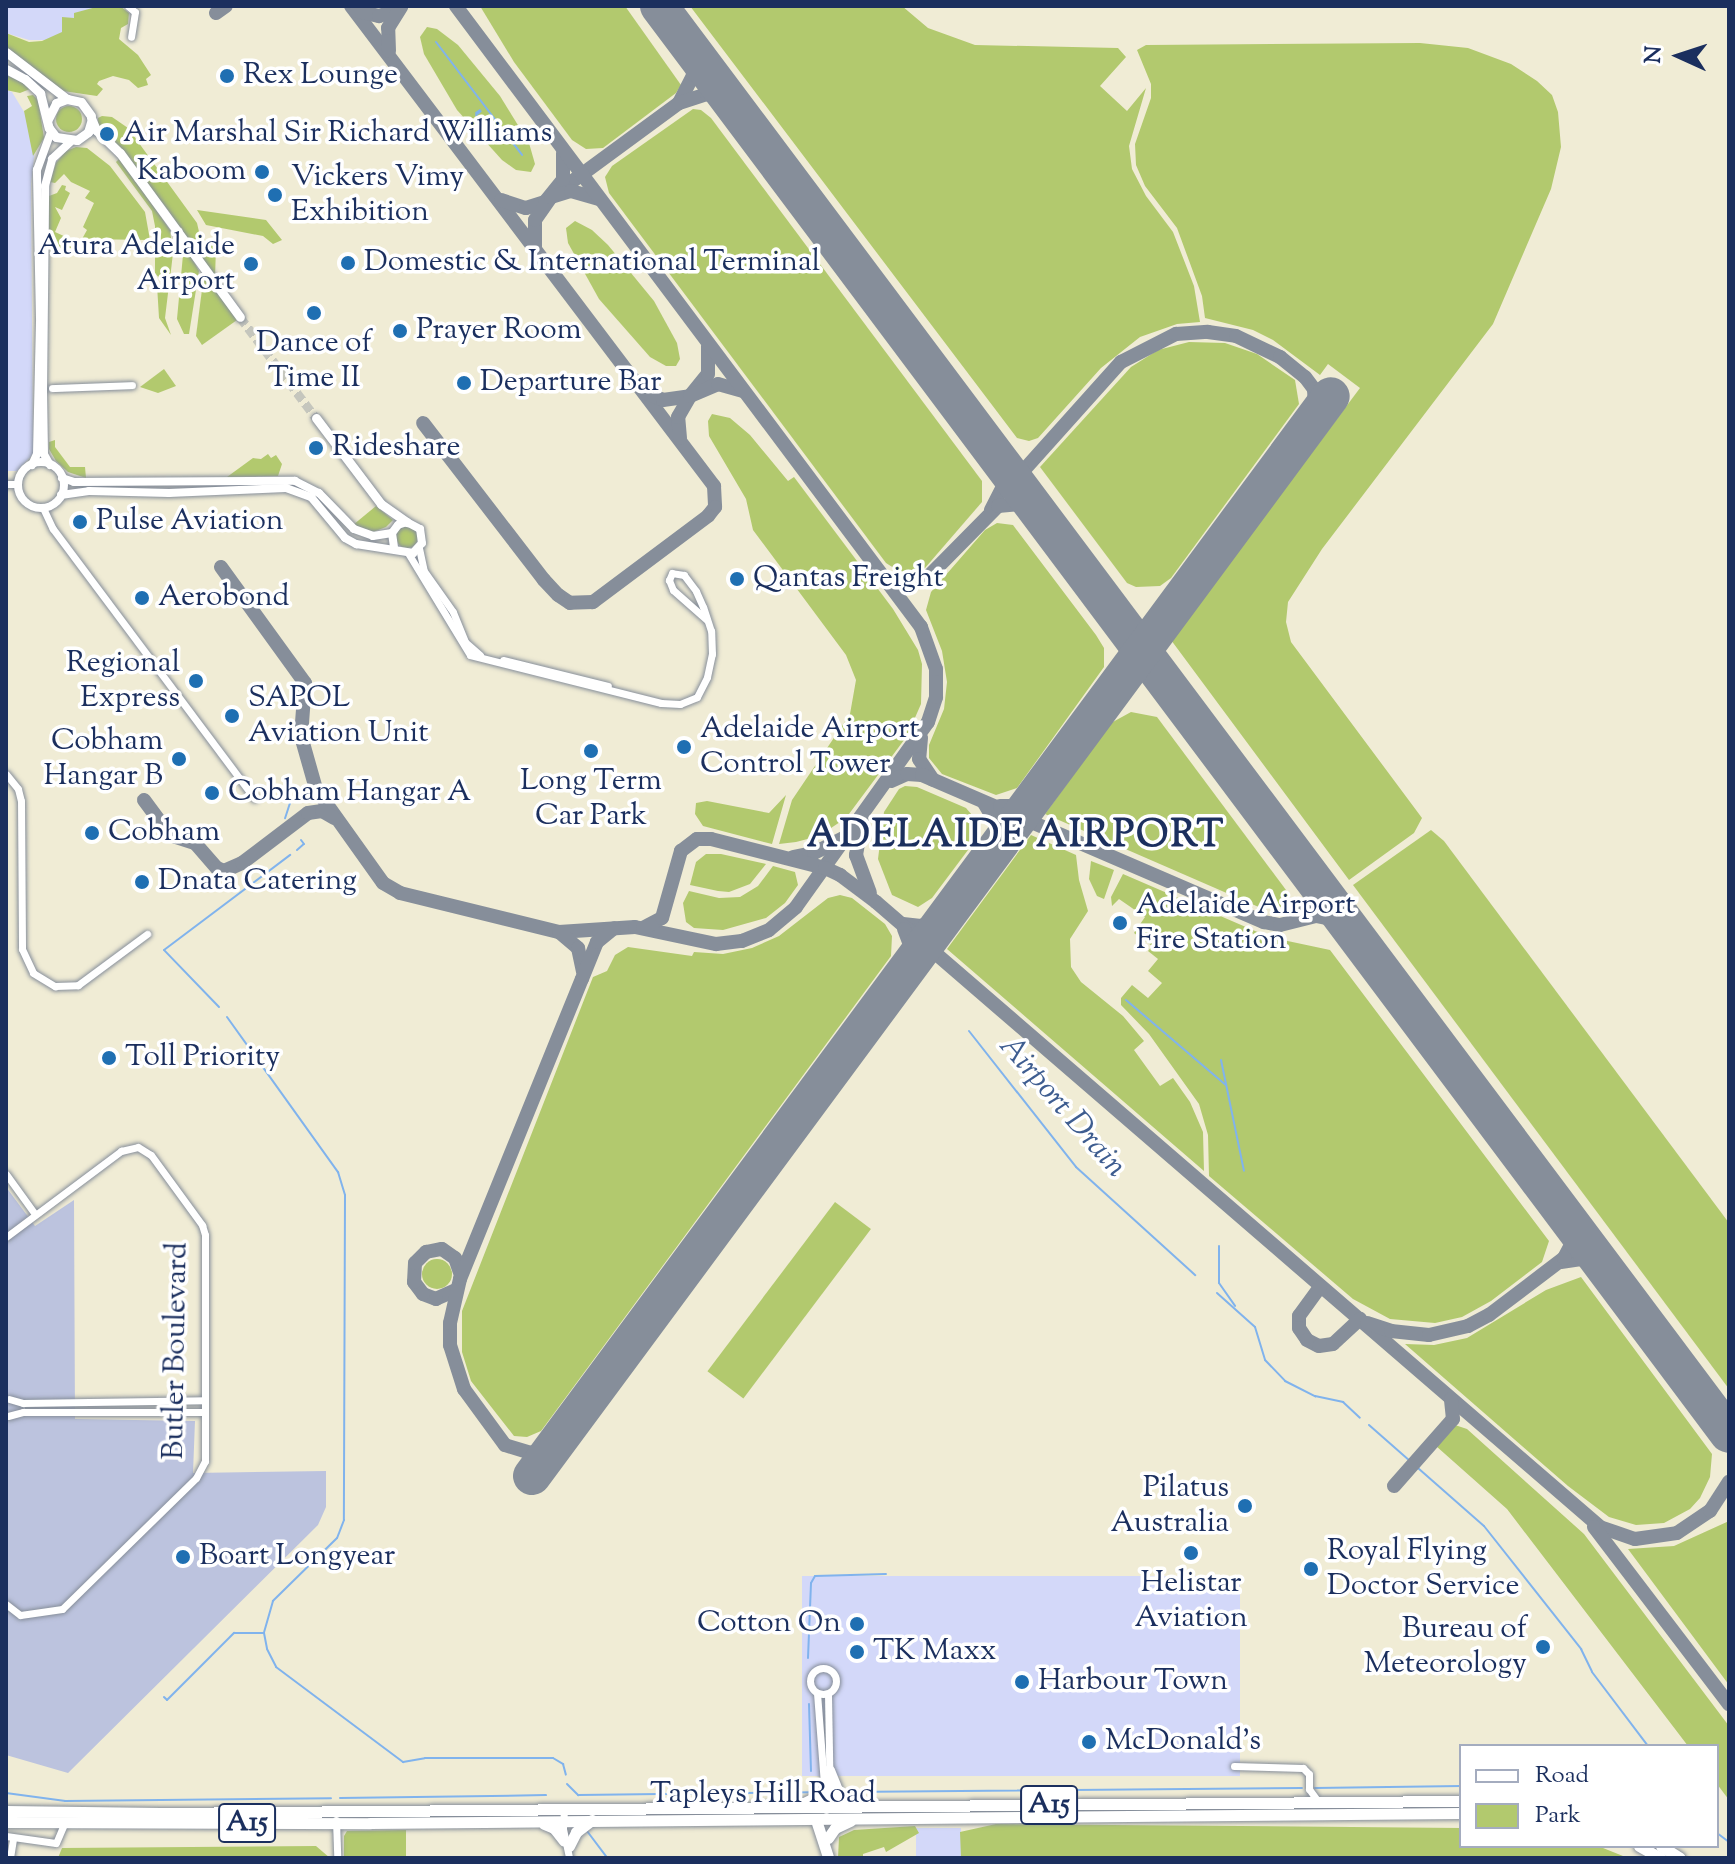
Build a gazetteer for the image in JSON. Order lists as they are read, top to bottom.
{
  "streets": {
    "main road": ["Tapleys Hill Road", "A15"],
    "street": ["Butler Boulevard"]
  },
  "districts": ["ADELAIDE AIRPORT"],
  "water": ["Airport Drain"],
  "places": [
    "Rex Lounge",
    "Air Marshal Sir Richard Williams",
    "Kaboom",
    "Vickers Vimy Exhibition",
    "Domestic & International Terminal",
    "Atura Adelaide Airport",
    "Dance of Time II",
    "Prayer Room",
    "Departure Bar",
    "Rideshare",
    "Pulse Aviation",
    "Qantas Freight",
    "Aerobond",
    "Regional Express",
    "SAPOL Aviation Unit",
    "Adelaide Airport Control Tower",
    "Long Term Car Park",
    "Cobham Hangar B",
    "Cobham Hangar A",
    "Cobham",
    "Dnata Catering",
    "Adelaide Airport Fire Station",
    "Toll Priority",
    "Pilatus Australia",
    "Helistar Aviation",
    "Boart Longyear",
    "Royal Flying Doctor Service",
    "Cotton On",
    "Bureau of Meteorology",
    "TK Maxx",
    "Harbour Town",
    "McDonald's"
  ],
  "legend": ["Road", "Park"],
  "north": "left"
}
